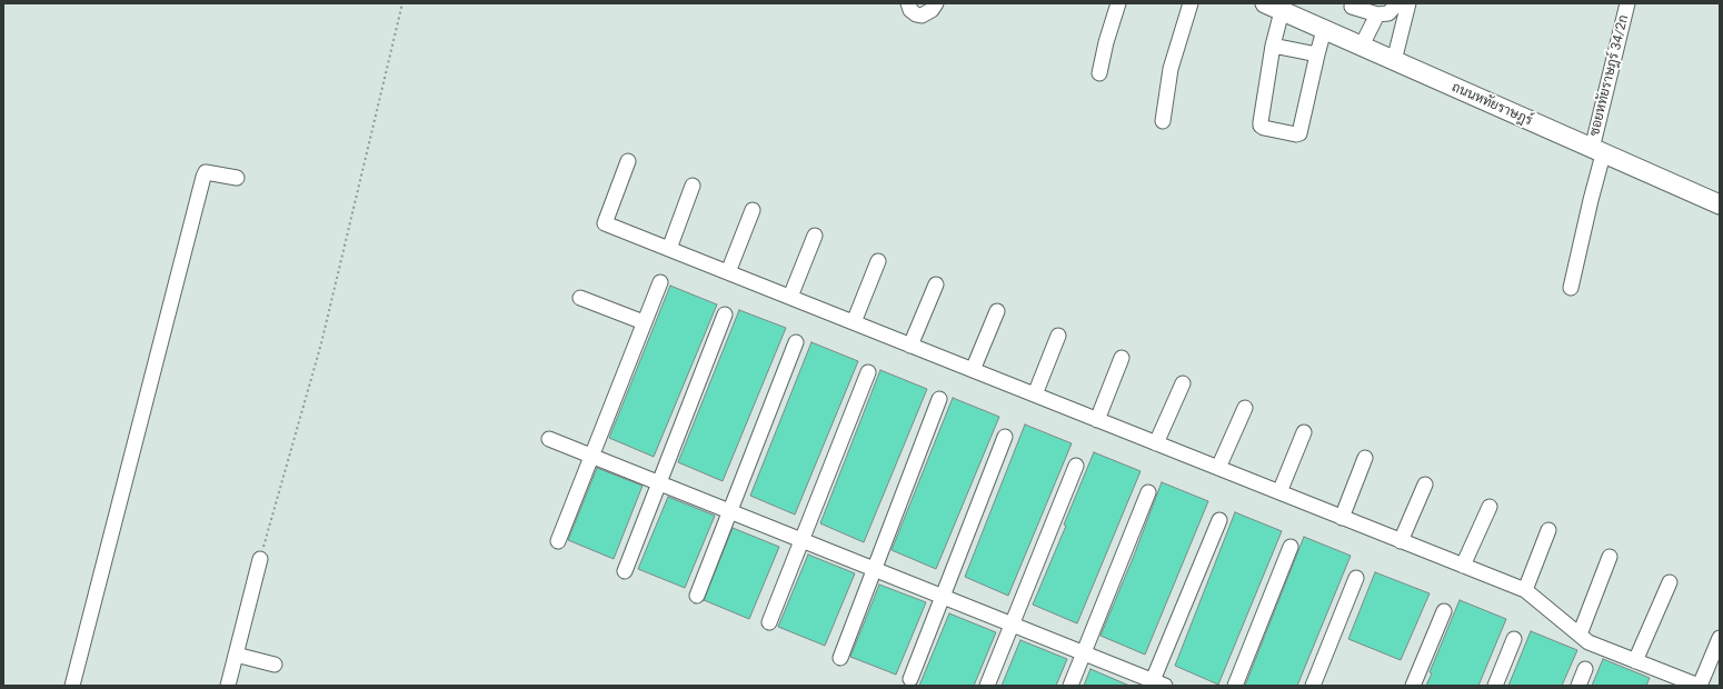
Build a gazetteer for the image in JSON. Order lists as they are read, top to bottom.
{
  "streets": {
    "main road": ["ถนนหทัยราษฎร์"],
    "street": ["ซอยหทัยราษฎร์ 34/2ก"]
  },
  "crossings": [
    ["ซอยหทัยราษฎร์ 34/2ก", "ถนนหทัยราษฎร์"]
  ]
}
